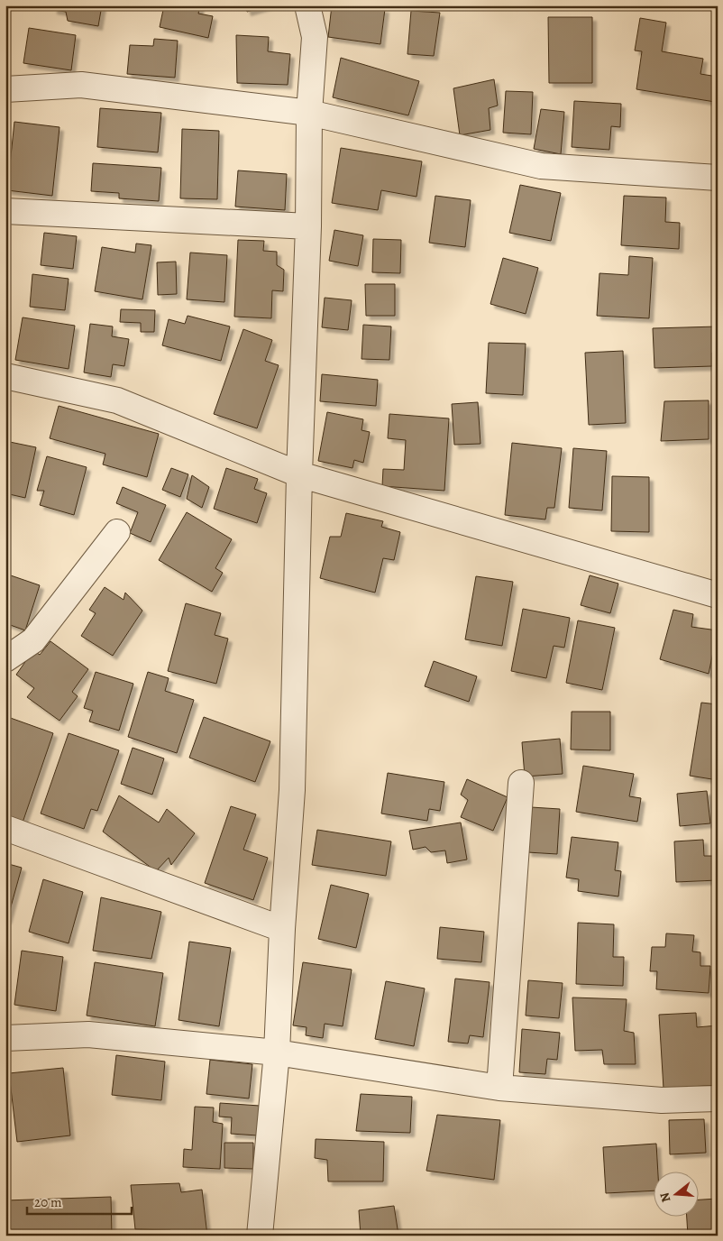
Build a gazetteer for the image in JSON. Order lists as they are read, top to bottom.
{
  "scale_bar": "20 m",
  "north": "left"
}
